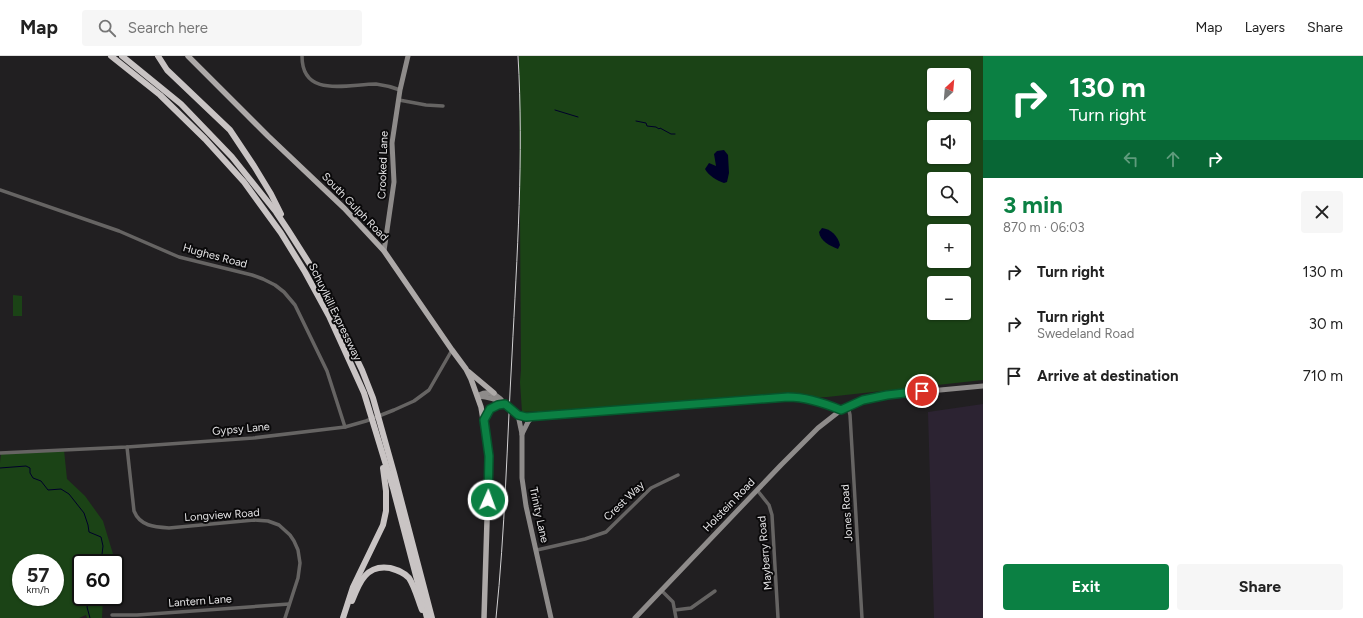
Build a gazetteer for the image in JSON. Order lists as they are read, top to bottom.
{
  "streets": {
    "highway": ["Schuylkill Expressway"],
    "main road": [
      "Crooked Lane",
      "South Gulph Road",
      "Holstein Road",
      "Trinity Lane"
    ],
    "street": [
      "Hughes Road",
      "Gypsy Lane",
      "Crest Way",
      "Jones Road",
      "Longview Road",
      "Mayberry Road",
      "Lantern Lane"
    ]
  },
  "crossings": [
    ["Crooked Lane", "South Gulph Road"],
    ["South Gulph Road", "Gypsy Lane"],
    ["Hughes Road", "Gypsy Lane"],
    ["Gypsy Lane", "Longview Road"],
    ["Crest Way", "Trinity Lane"],
    ["Holstein Road", "Jones Road"],
    ["Holstein Road", "Mayberry Road"],
    ["Longview Road", "Lantern Lane"]
  ],
  "north": "top right",
  "page": {
    "header": "Map",
    "search": "Search here",
    "nav": ["Map", "Layers", "Share"],
    "turn": ["130 m", "Turn right"],
    "map_buttons": ["+", "−"],
    "heading": ["3 min", "870 m · 06:03"],
    "list": [
      {
        "name": "Turn right",
        "value": "130 m"
      },
      {
        "name": "Turn right",
        "note": "Swedeland Road",
        "value": "30 m"
      },
      {
        "name": "Arrive at destination",
        "value": "710 m"
      }
    ],
    "speed": "57 km/h",
    "limit": "60",
    "buttons": ["Exit", "Share"]
  }
}
